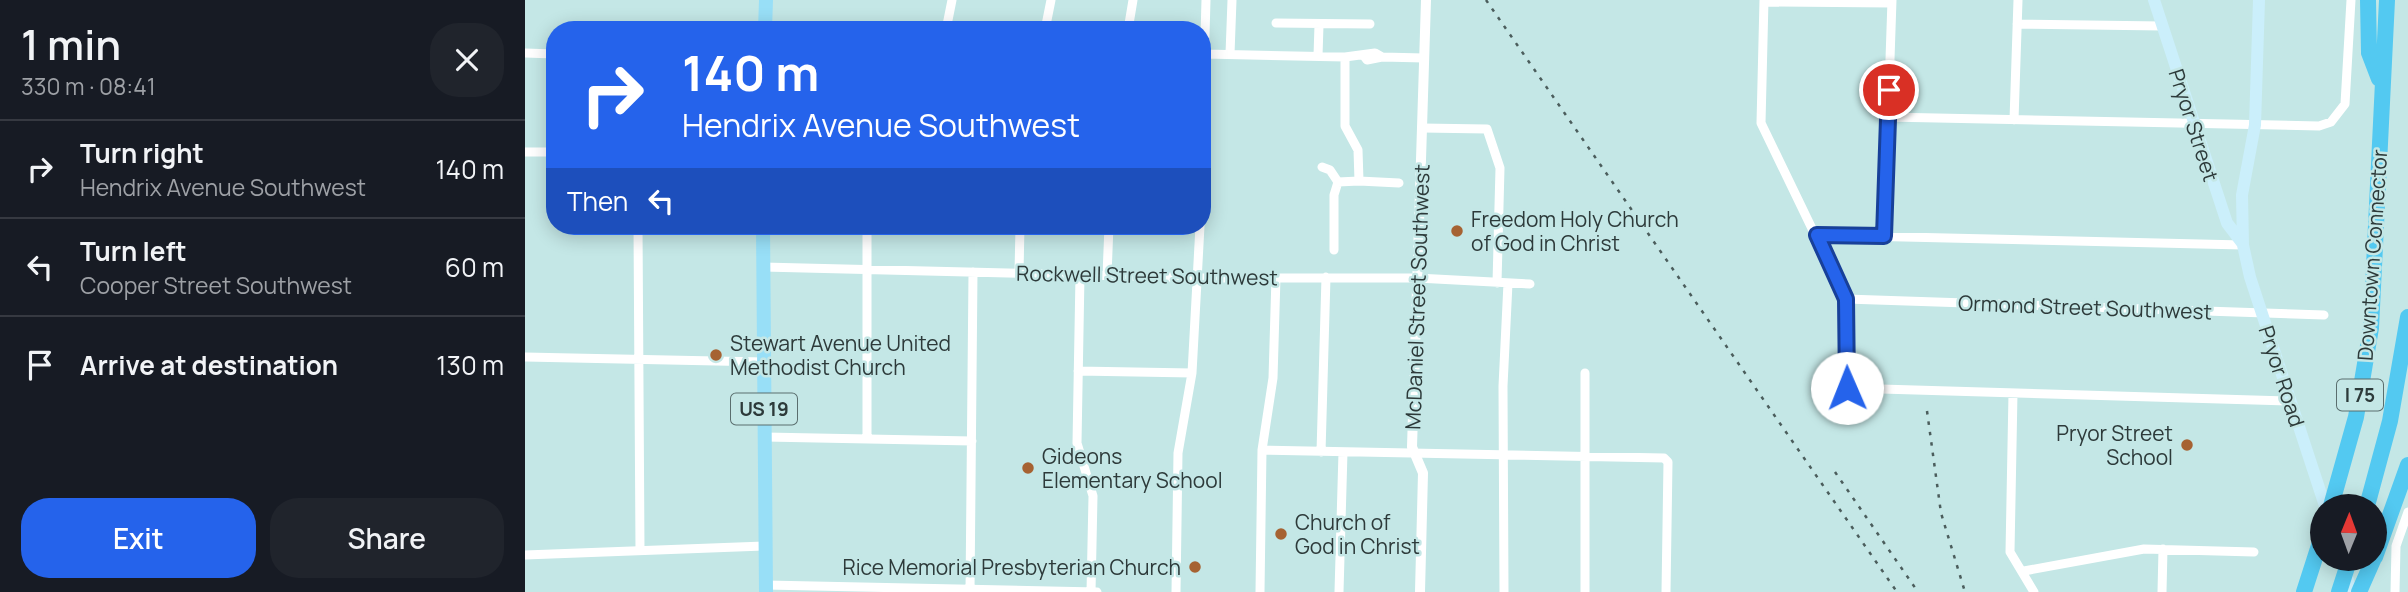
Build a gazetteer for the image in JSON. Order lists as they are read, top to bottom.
{
  "streets": {
    "highway": ["Downtown Connector", "I 75"],
    "main road": ["Pryor Street", "Pryor Road", "US 19"],
    "street": ["Rockwell Street Southwest", "McDaniel Street Southwest", "Ormond Street Southwest"]
  },
  "crossings": [
    ["Pryor Street", "Pryor Road"],
    ["Rockwell Street Southwest", "McDaniel Street Southwest"],
    ["Rockwell Street Southwest", "US 19"],
    ["Ormond Street Southwest", "Pryor Road"]
  ],
  "places": [
    "Freedom Holy Church of God in Christ",
    "Stewart Avenue United Methodist Church",
    "Pryor Street School",
    "Gideons Elementary School",
    "Church of God in Christ",
    "Rice Memorial Presbyterian Church"
  ],
  "north": "top",
  "page": {
    "heading": ["1 min", "330 m · 08:41"],
    "turn": ["140 m", "Hendrix Avenue Southwest"],
    "list": [
      {
        "name": "Turn right",
        "note": "Hendrix Avenue Southwest",
        "value": "140 m"
      },
      {
        "name": "Turn left",
        "note": "Cooper Street Southwest",
        "value": "60 m"
      },
      {
        "name": "Arrive at destination",
        "value": "130 m"
      }
    ],
    "then": "Then",
    "buttons": ["Exit", "Share"]
  }
}
